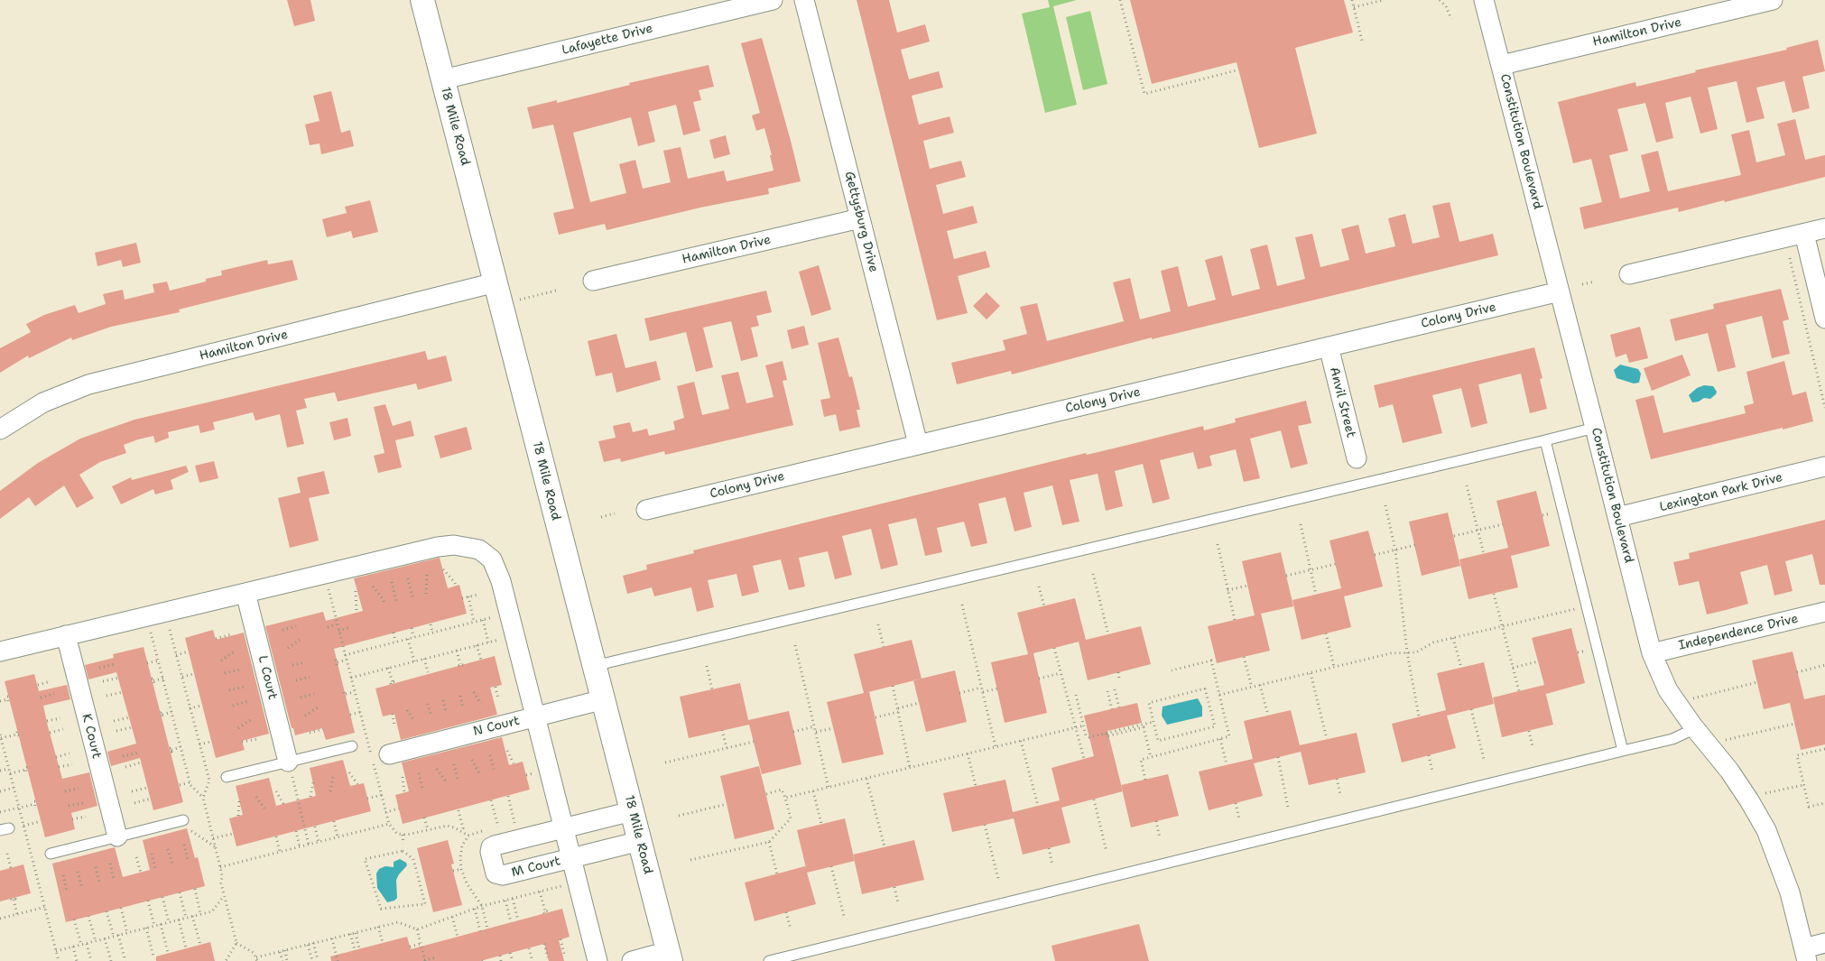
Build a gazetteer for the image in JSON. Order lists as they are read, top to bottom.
{
  "streets": {
    "street": [
      "Hamilton Drive",
      "Lafayette Drive",
      "18 Mile Road",
      "Constitution Boulevard",
      "Gettysburg Drive",
      "Colony Drive",
      "Anvil Street",
      "Lexington Park Drive",
      "Independence Drive",
      "L Court",
      "N Court",
      "K Court",
      "M Court"
    ]
  },
  "crossings": [
    ["Hamilton Drive", "18 Mile Road"],
    ["Hamilton Drive", "Constitution Boulevard"],
    ["Hamilton Drive", "Gettysburg Drive"],
    ["Lafayette Drive", "18 Mile Road"],
    ["18 Mile Road", "N Court"],
    ["18 Mile Road", "M Court"],
    ["Constitution Boulevard", "Colony Drive"],
    ["Constitution Boulevard", "Lexington Park Drive"],
    ["Constitution Boulevard", "Independence Drive"],
    ["Gettysburg Drive", "Colony Drive"],
    ["Colony Drive", "Anvil Street"]
  ]
}
